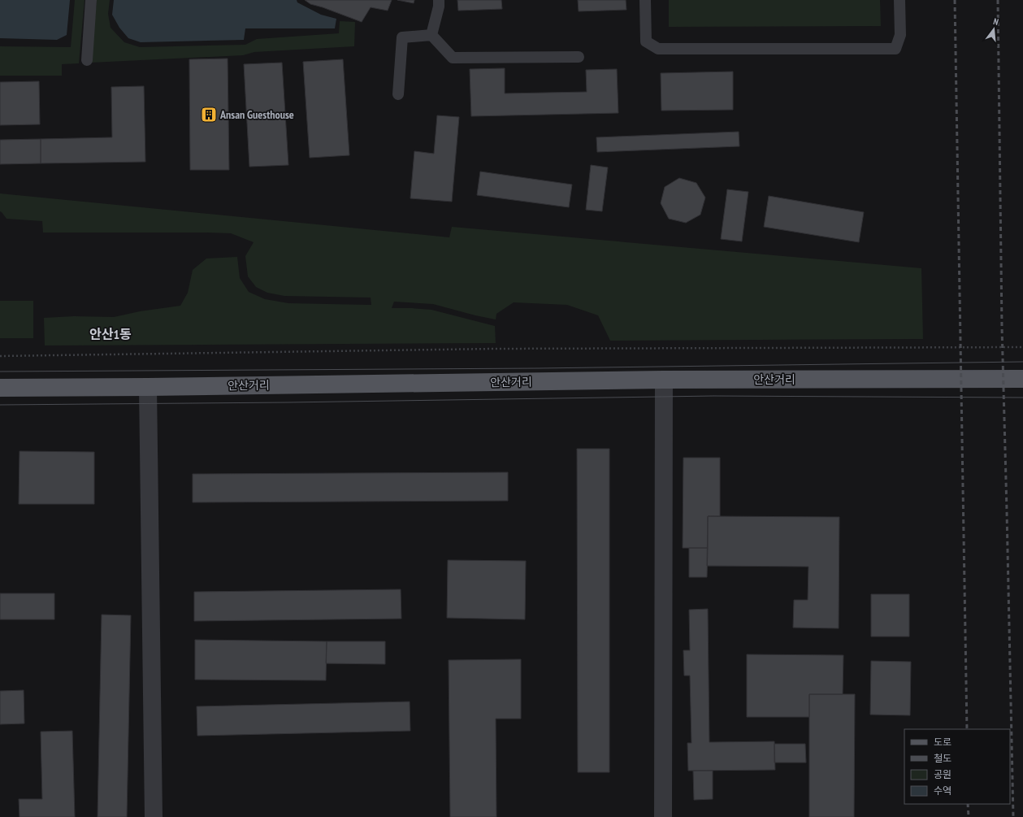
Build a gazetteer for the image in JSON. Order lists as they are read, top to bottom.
{
  "streets": {
    "main road": ["안산거리"]
  },
  "districts": ["안산1동"],
  "places": {
    "building": ["Ansan Guesthouse"]
  },
  "legend": [
    "도로",
    "철도",
    "공원",
    "수역"
  ],
  "north": "top"
}
